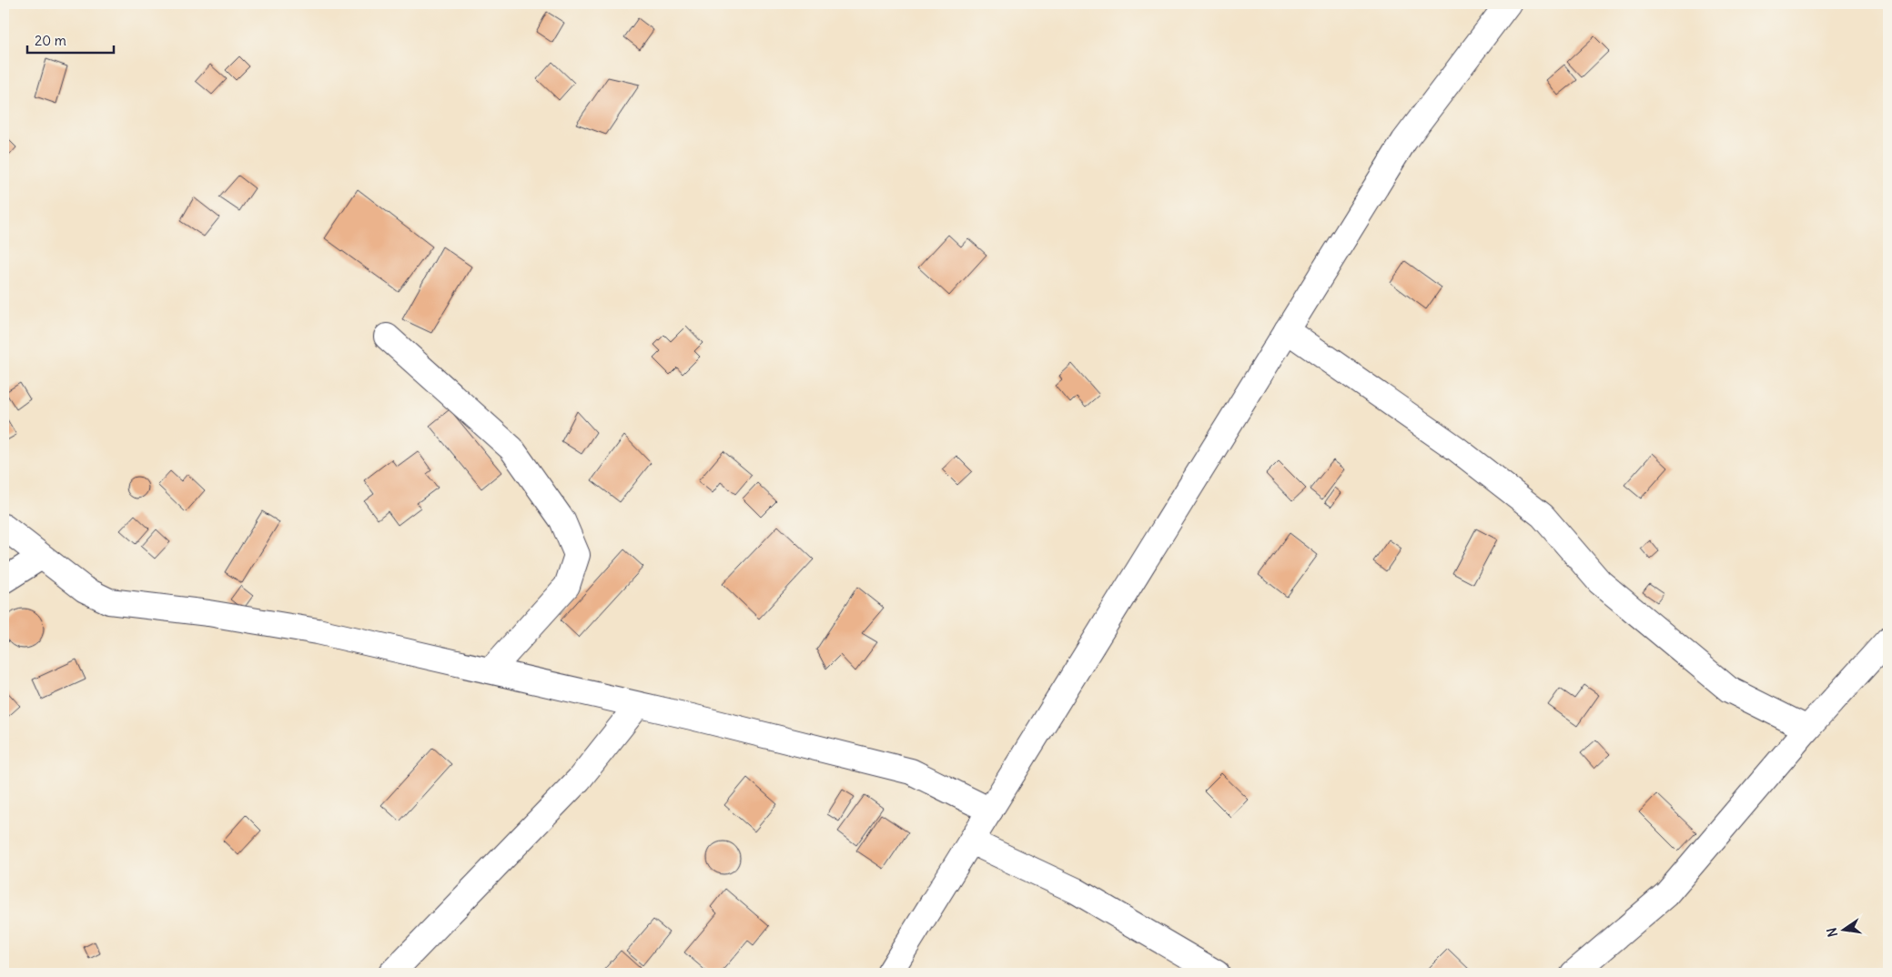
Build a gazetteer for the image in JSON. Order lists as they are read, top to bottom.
{
  "scale_bar": "20 m",
  "north": "left"
}
